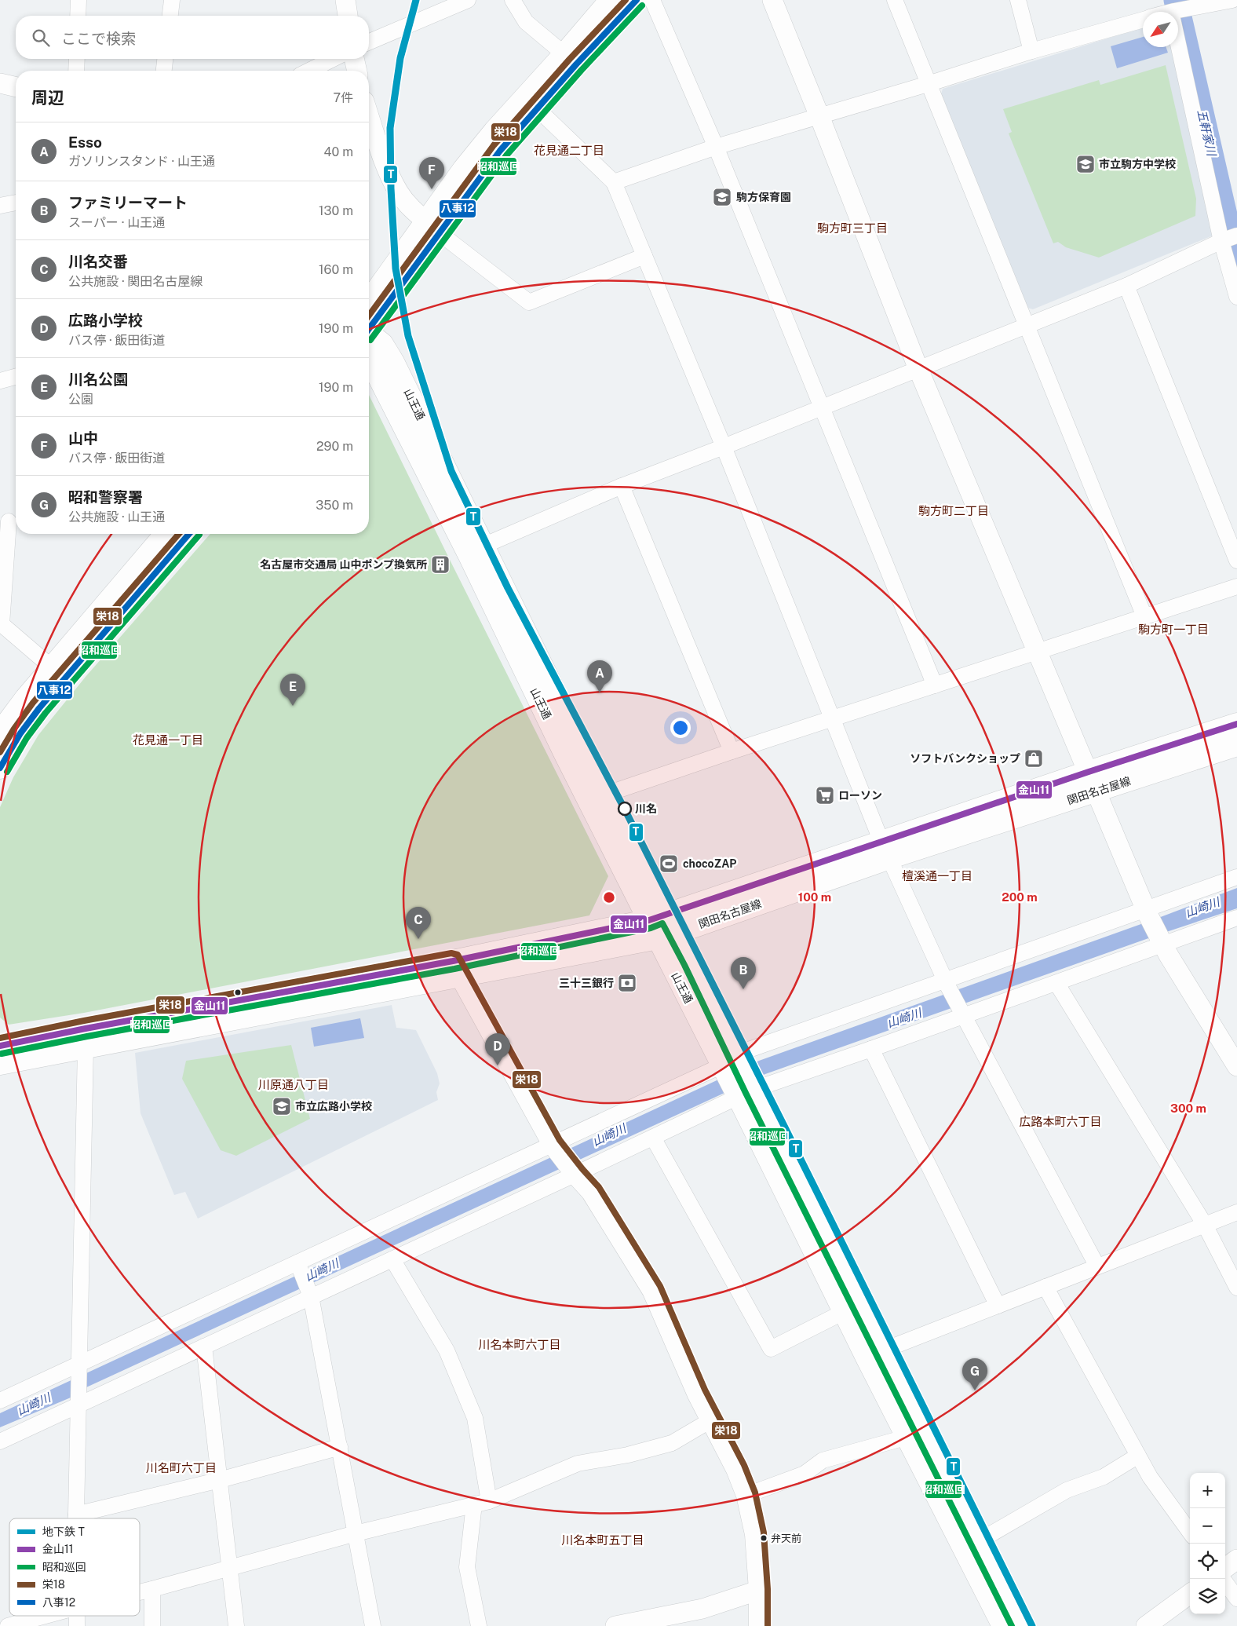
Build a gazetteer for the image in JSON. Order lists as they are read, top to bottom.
{
  "streets": {
    "main road": ["山王通", "関田名古屋線"]
  },
  "crossings": [
    ["山王通", "関田名古屋線"]
  ],
  "districts": [
    "花見通二丁目",
    "駒方町三丁目",
    "駒方町二丁目",
    "駒方町一丁目",
    "花見通一丁目",
    "檀溪通一丁目",
    "川原通八丁目",
    "広路本町六丁目",
    "川名本町六丁目",
    "川名町六丁目",
    "川名本町五丁目"
  ],
  "water": ["五軒家川", "山崎川"],
  "places": {
    "school or university": ["市立駒方中学校", "駒方保育園", "市立広路小学校"],
    "building": ["名古屋市交通局 山中ポンプ換気所"],
    "shop": ["ソフトバンクショップ"],
    "supermarket": ["ローソン"],
    "other": ["川名", "弁天前"],
    "sports": ["chocoZAP"],
    "bank": ["三十三銀行"]
  },
  "lines": [
    "metro line T",
    "transit line 栄18",
    "transit line 八事12",
    "transit line 昭和巡回",
    "transit line 金山11"
  ],
  "legend": [
    "地下鉄 T",
    "金山11",
    "昭和巡回",
    "栄18",
    "八事12"
  ],
  "north": "bottom left",
  "page": {
    "search": "ここで検索",
    "heading": ["周辺", "7件"],
    "list": [
      {
        "mark": "A",
        "name": "Esso",
        "note": "ガソリンスタンド · 山王通",
        "value": "40 m"
      },
      {
        "mark": "B",
        "name": "ファミリーマート",
        "note": "スーパー · 山王通",
        "value": "130 m"
      },
      {
        "mark": "C",
        "name": "川名交番",
        "note": "公共施設 · 関田名古屋線",
        "value": "160 m"
      },
      {
        "mark": "D",
        "name": "広路小学校",
        "note": "バス停 · 飯田街道",
        "value": "190 m"
      },
      {
        "mark": "E",
        "name": "川名公園",
        "note": "公園",
        "value": "190 m"
      },
      {
        "mark": "F",
        "name": "山中",
        "note": "バス停 · 飯田街道",
        "value": "290 m"
      },
      {
        "mark": "G",
        "name": "昭和警察署",
        "note": "公共施設 · 山王通",
        "value": "350 m"
      }
    ],
    "pins": [
      "F",
      "A",
      "E",
      "C",
      "B",
      "D",
      "G"
    ],
    "map_buttons": ["+", "−"]
  },
  "rings": ["100 m", "200 m", "300 m"]
}
